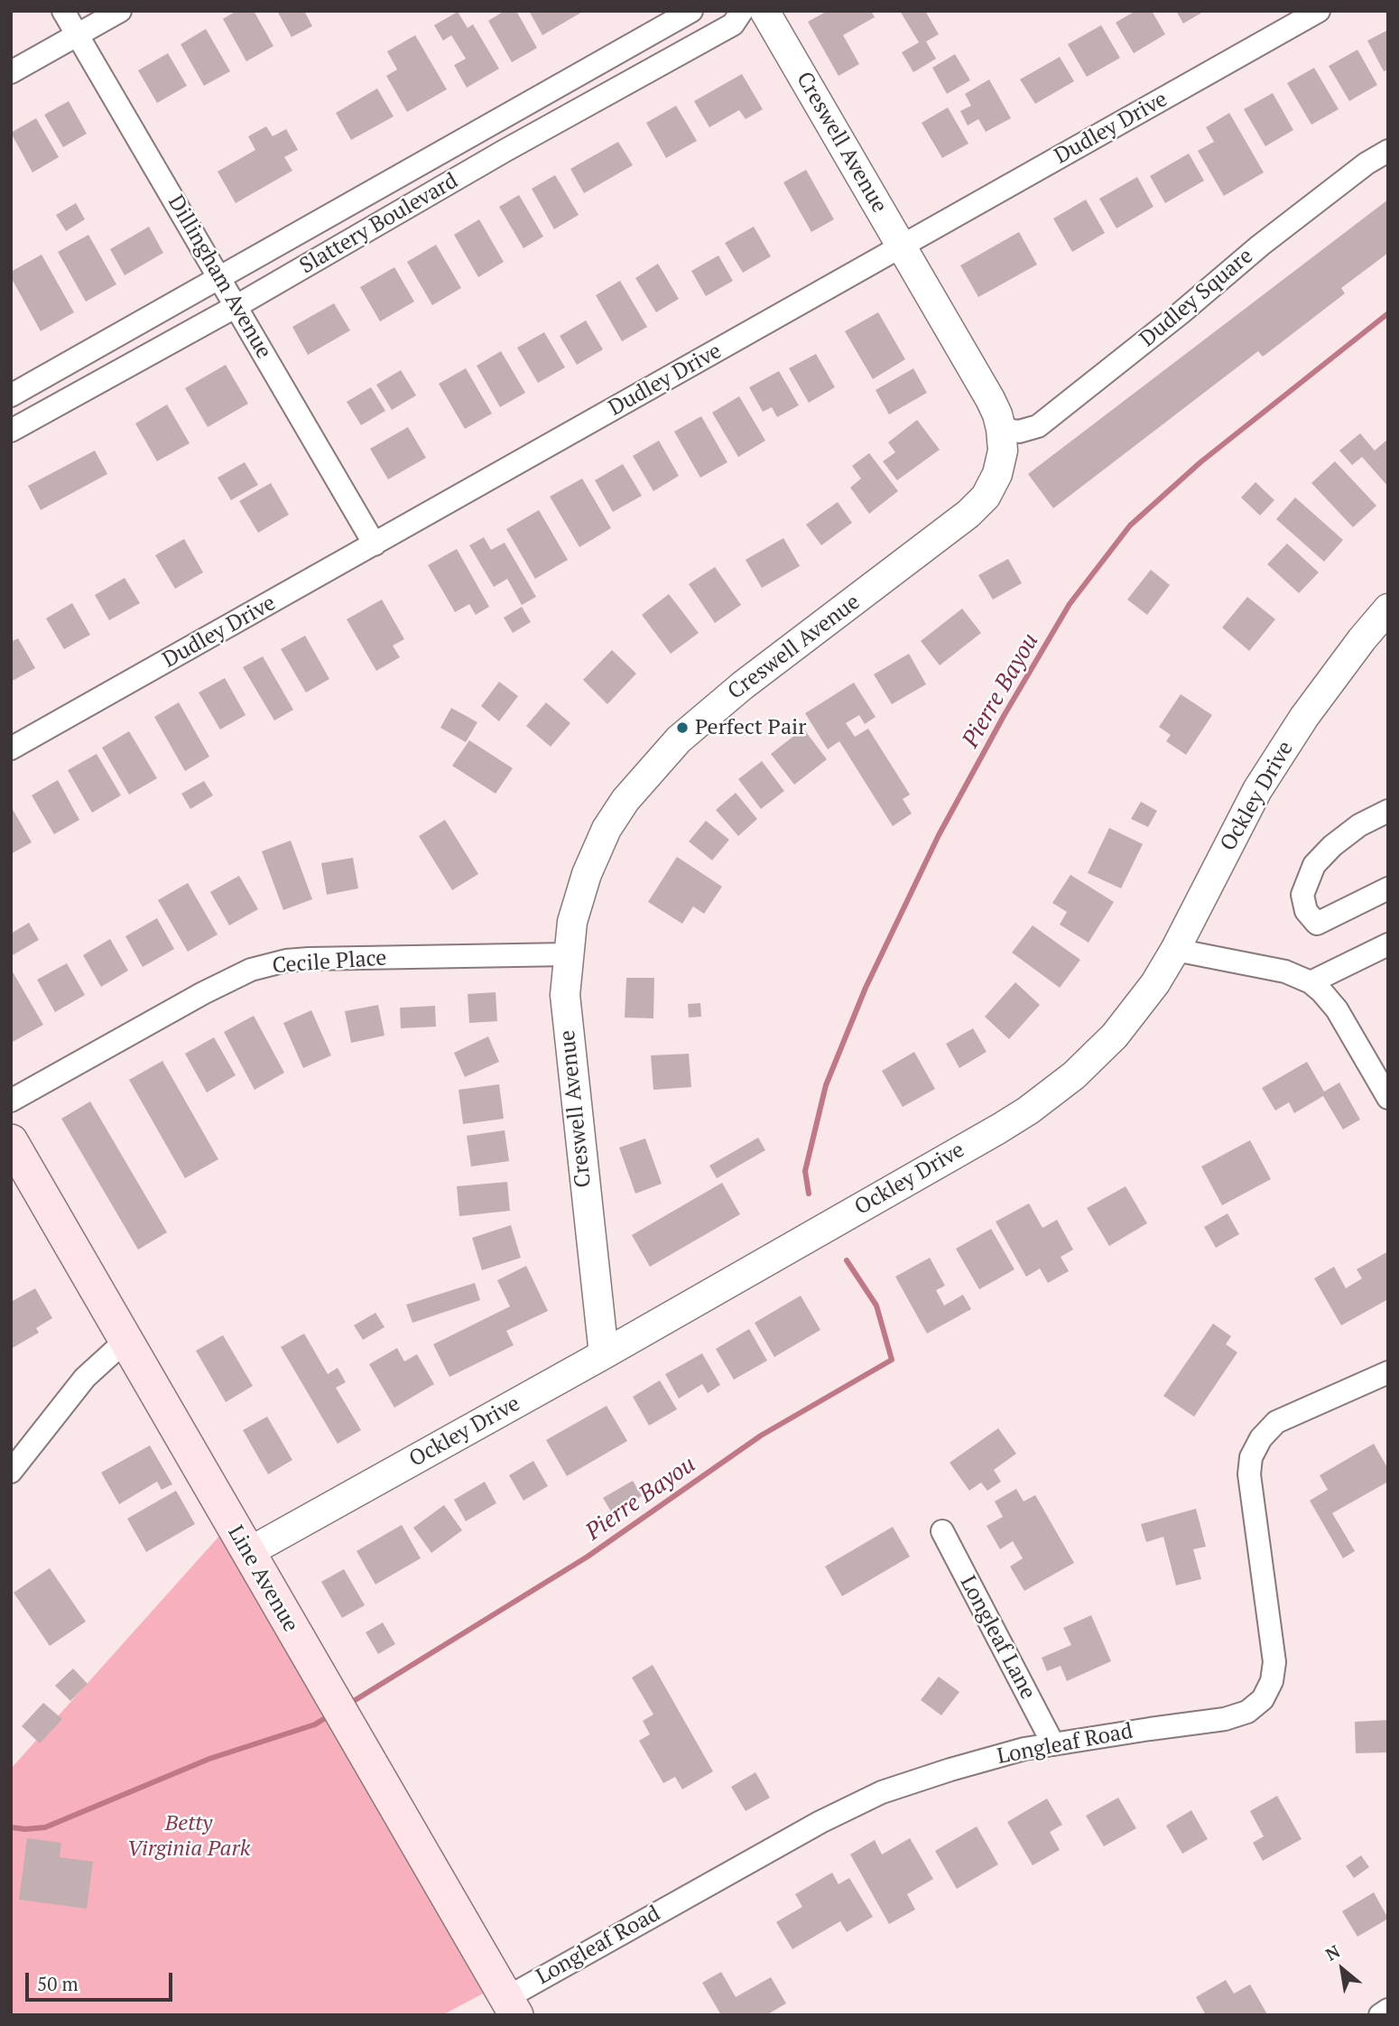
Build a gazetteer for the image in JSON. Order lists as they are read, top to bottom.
{
  "streets": {
    "main road": ["Line Avenue"],
    "street": [
      "Dudley Drive",
      "Creswell Avenue",
      "Slattery Boulevard",
      "Dillingham Avenue",
      "Dudley Square",
      "Ockley Drive",
      "Cecile Place",
      "Longleaf Lane",
      "Longleaf Road"
    ]
  },
  "crossings": [
    ["Dudley Drive", "Creswell Avenue"],
    ["Dudley Drive", "Dillingham Avenue"],
    ["Creswell Avenue", "Dudley Square"],
    ["Creswell Avenue", "Ockley Drive"],
    ["Creswell Avenue", "Cecile Place"],
    ["Slattery Boulevard", "Dillingham Avenue"],
    ["Ockley Drive", "Line Avenue"],
    ["Line Avenue", "Longleaf Road"],
    ["Longleaf Lane", "Longleaf Road"]
  ],
  "water": ["Pierre Bayou"],
  "parks": ["Betty Virginia Park"],
  "places": ["Perfect Pair"],
  "scale_bar": "50 m",
  "north": "top left"
}
